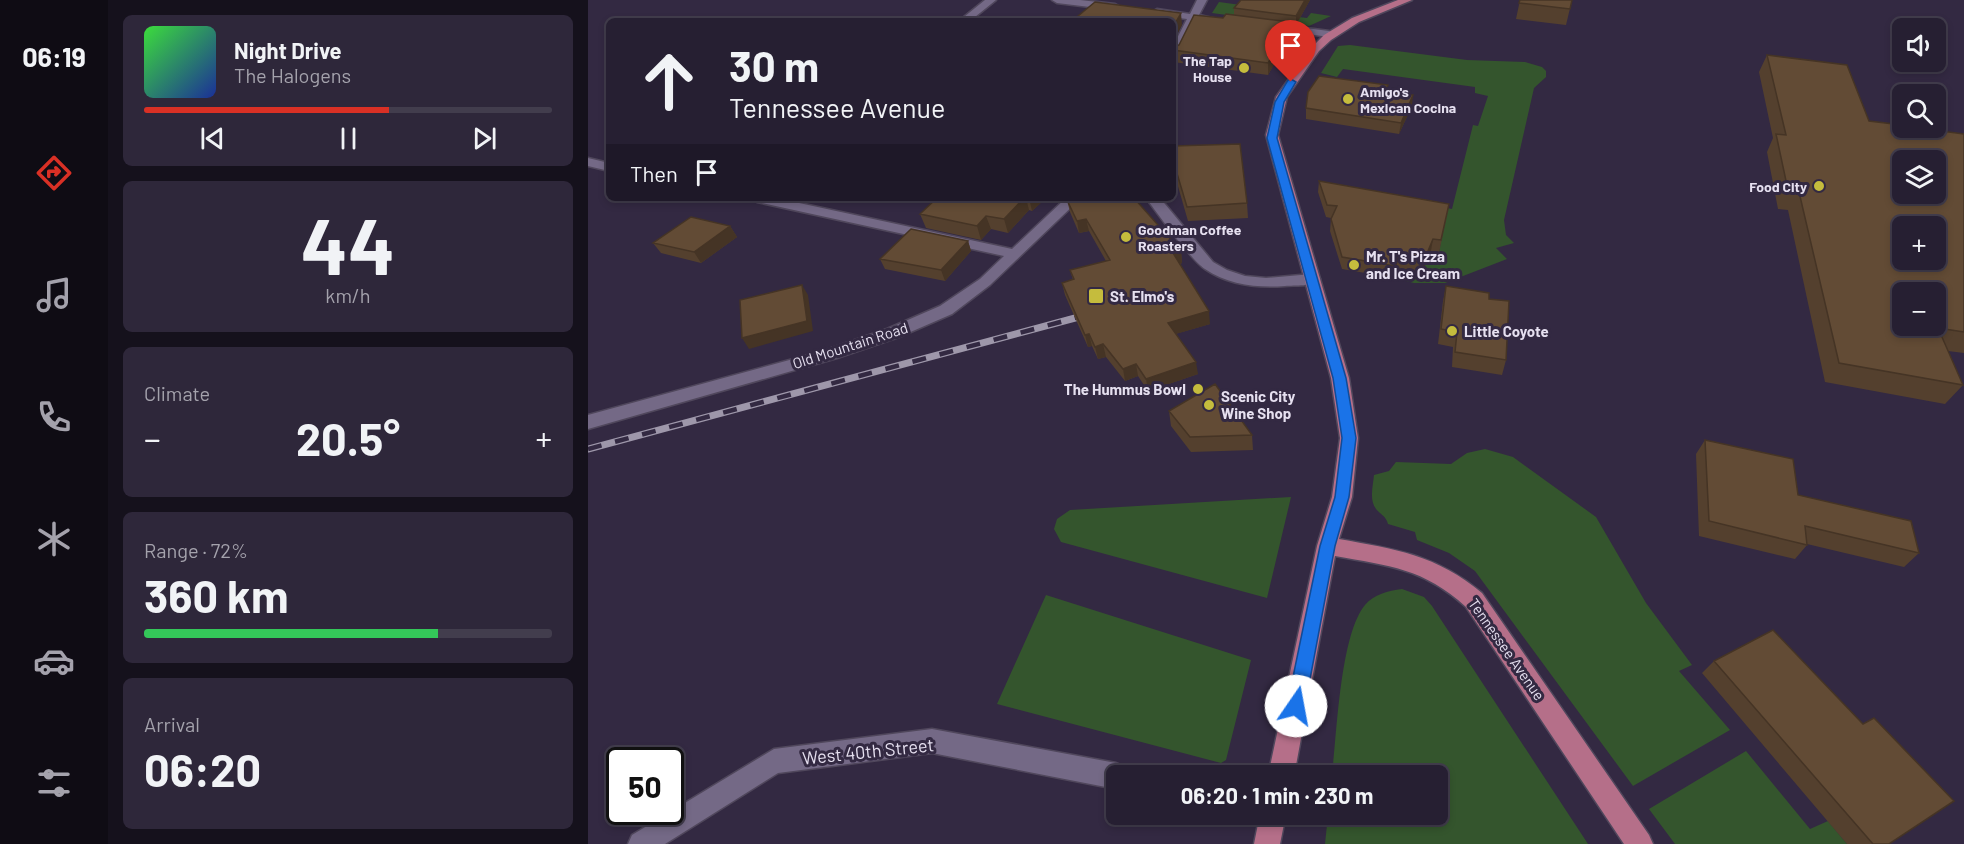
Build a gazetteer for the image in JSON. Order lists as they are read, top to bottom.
{
  "streets": {
    "main road": ["Tennessee Avenue"],
    "street": ["Old Mountain Road", "West 40th Street"]
  },
  "places": {
    "other": [
      "The Tap House",
      "Amigo's Mexican Cocina",
      "Food City",
      "Goodman Coffee Roasters",
      "Mr. T's Pizza and Ice Cream",
      "Little Coyote",
      "The Hummus Bowl",
      "Scenic City Wine Shop"
    ],
    "transit": ["St. Elmo's"]
  },
  "page": {
    "tabs": "06:19",
    "map_buttons": ["+", "−"],
    "turn": ["30 m", "Tennessee Avenue"],
    "song": ["Night Drive", "The Halogens"],
    "then": "Then",
    "tile": [
      ["44", "km/h"],
      "Climate",
      ["Range · 72%", "360 km"],
      ["Arrival", "06:20"]
    ],
    "heat": ["−", "20.5°", "+"],
    "limit": "50",
    "trip": "06:20 · 1 min · 230 m"
  }
}
